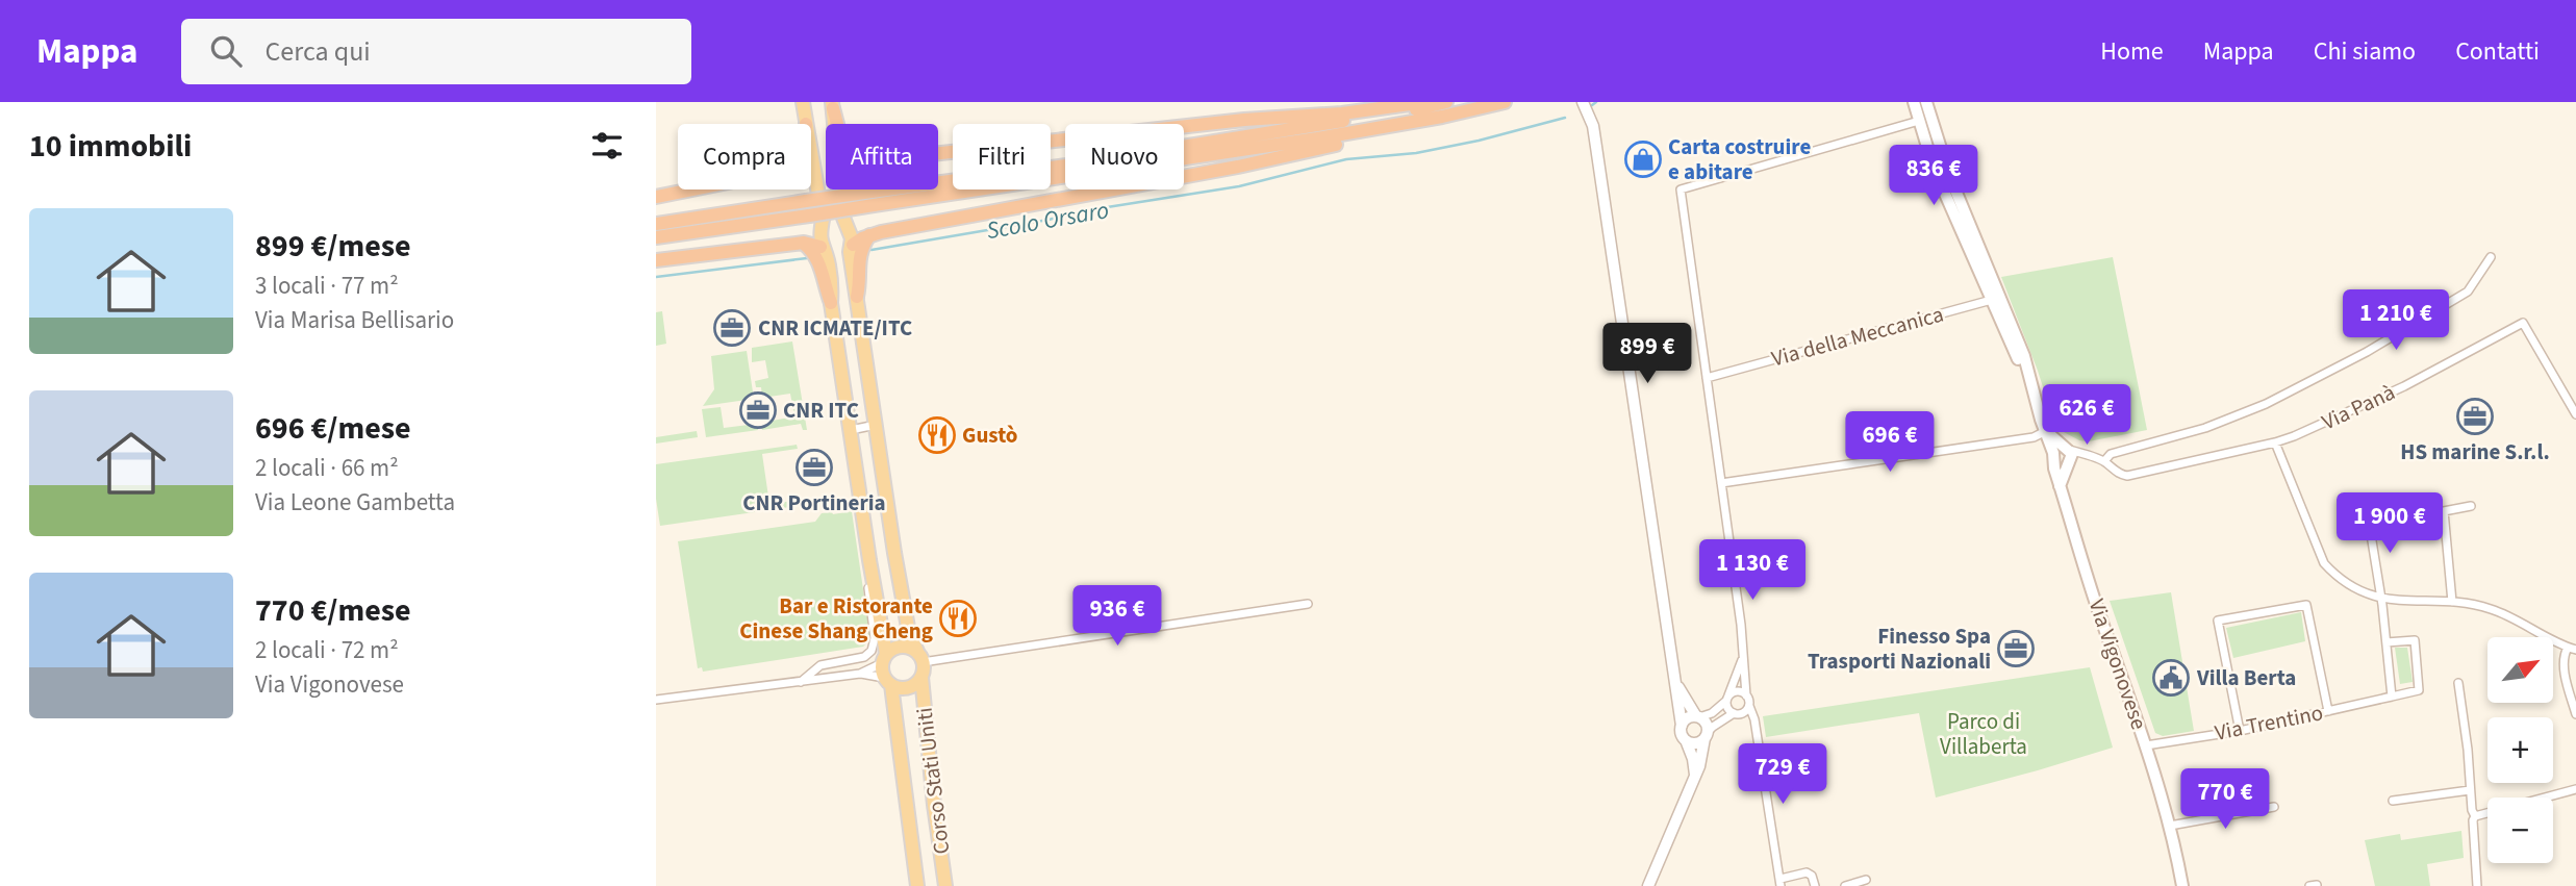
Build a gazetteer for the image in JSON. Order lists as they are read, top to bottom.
{
  "streets": {
    "main road": ["Via Vigonovese", "Corso Stati Uniti"],
    "street": ["Via della Meccanica", "Via Panà", "Via Trentino"]
  },
  "crossings": [
    ["Via della Meccanica", "Via Vigonovese"],
    ["Via Vigonovese", "Via Trentino"]
  ],
  "water": ["Scolo Orsaro"],
  "parks": ["Parco di Villaberta"],
  "places": {
    "shop": ["Carta costruire e abitare"],
    "office": [
      "CNR ICMATE/ITC",
      "CNR ITC",
      "HS marine S.r.l.",
      "CNR Portineria",
      "Finesso Spa Trasporti Nazionali"
    ],
    "restaurant": ["Gustò", "Bar e Ristorante Cinese Shang Cheng"],
    "public building": ["Villa Berta"]
  },
  "north": "top right",
  "page": {
    "header": "Mappa",
    "search": "Cerca qui",
    "nav": [
      "Home",
      "Mappa",
      "Chi siamo",
      "Contatti"
    ],
    "heading": "10 immobili",
    "chip": [
      "Compra",
      "Affitta",
      "Filtri",
      "Nuovo"
    ],
    "price": [
      "836 €",
      "1 210 €",
      "899 €",
      "626 €",
      "696 €",
      "1 900 €",
      "1 130 €",
      "936 €",
      "729 €",
      "770 €"
    ],
    "list": [
      {
        "name": "899 €/mese",
        "note": "3 locali · 77 m² · Via Marisa Bellisario"
      },
      {
        "name": "696 €/mese",
        "note": "2 locali · 66 m² · Via Leone Gambetta"
      },
      {
        "name": "770 €/mese",
        "note": "2 locali · 72 m² · Via Vigonovese"
      }
    ],
    "map_buttons": ["+", "−"]
  }
}
